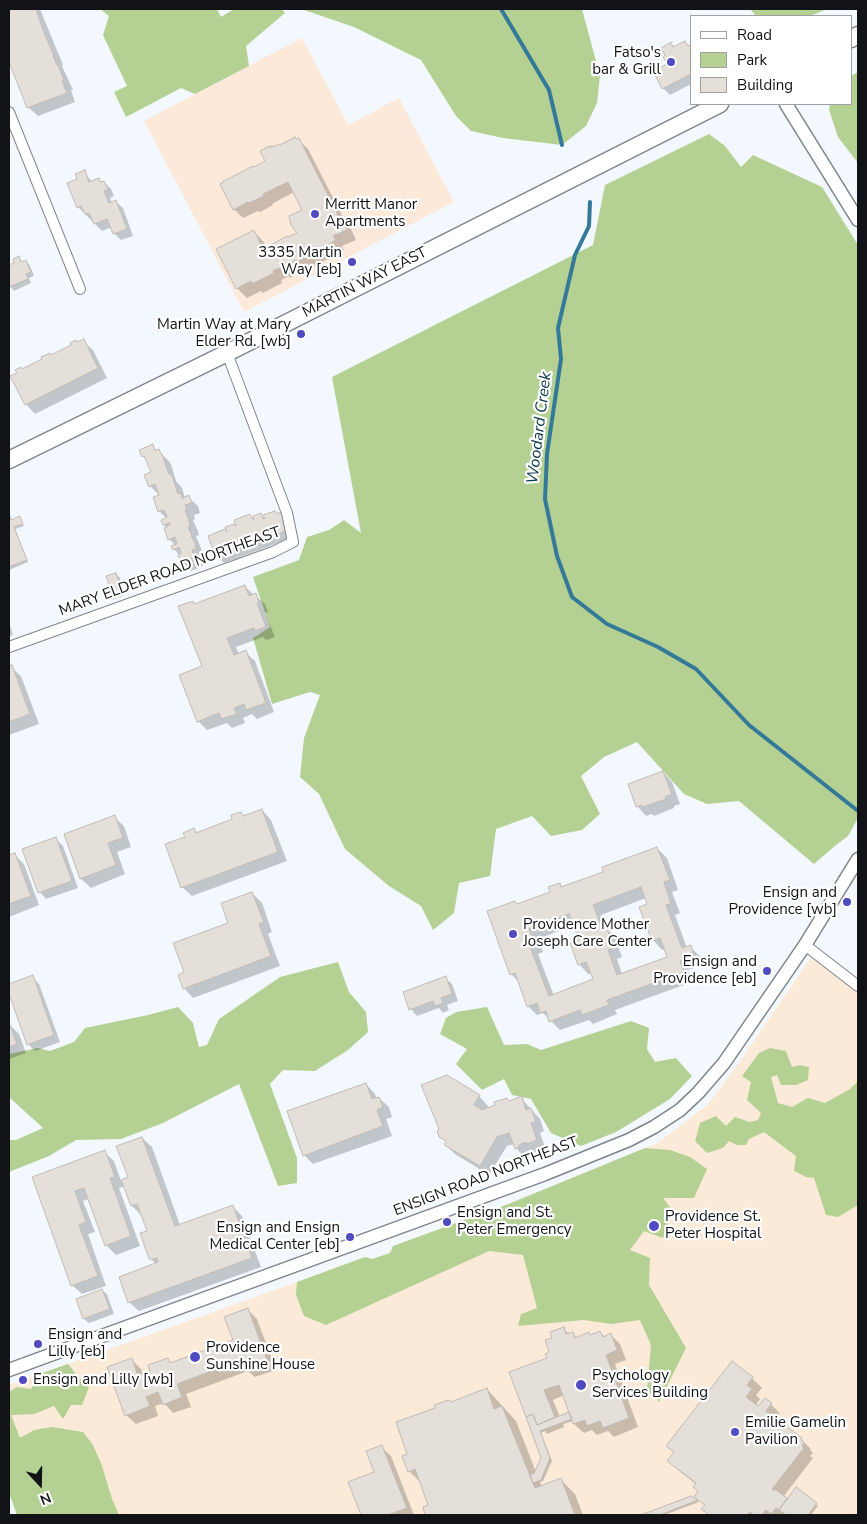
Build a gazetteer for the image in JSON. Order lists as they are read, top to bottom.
{
  "streets": {
    "main road": ["MARTIN WAY EAST"],
    "street": ["MARY ELDER ROAD NORTHEAST", "ENSIGN ROAD NORTHEAST"]
  },
  "crossings": [
    ["MARTIN WAY EAST", "MARY ELDER ROAD NORTHEAST"]
  ],
  "water": ["Woodard Creek"],
  "places": [
    "Fatso's bar & Grill",
    "Merritt Manor Apartments",
    "3335 Martin Way [eb]",
    "Martin Way at Mary Elder Rd. [wb]",
    "Ensign and Providence [wb]",
    "Providence Mother Joseph Care Center",
    "Ensign and Providence [eb]",
    "Ensign and St. Peter Emergency",
    "Providence St. Peter Hospital",
    "Ensign and Ensign Medical Center [eb]",
    "Ensign and Lilly [eb]",
    "Providence Sunshine House",
    "Ensign and Lilly [wb]",
    "Psychology Services Building",
    "Emilie Gamelin Pavilion"
  ],
  "legend": ["Road", "Park", "Building"],
  "north": "bottom"
}
